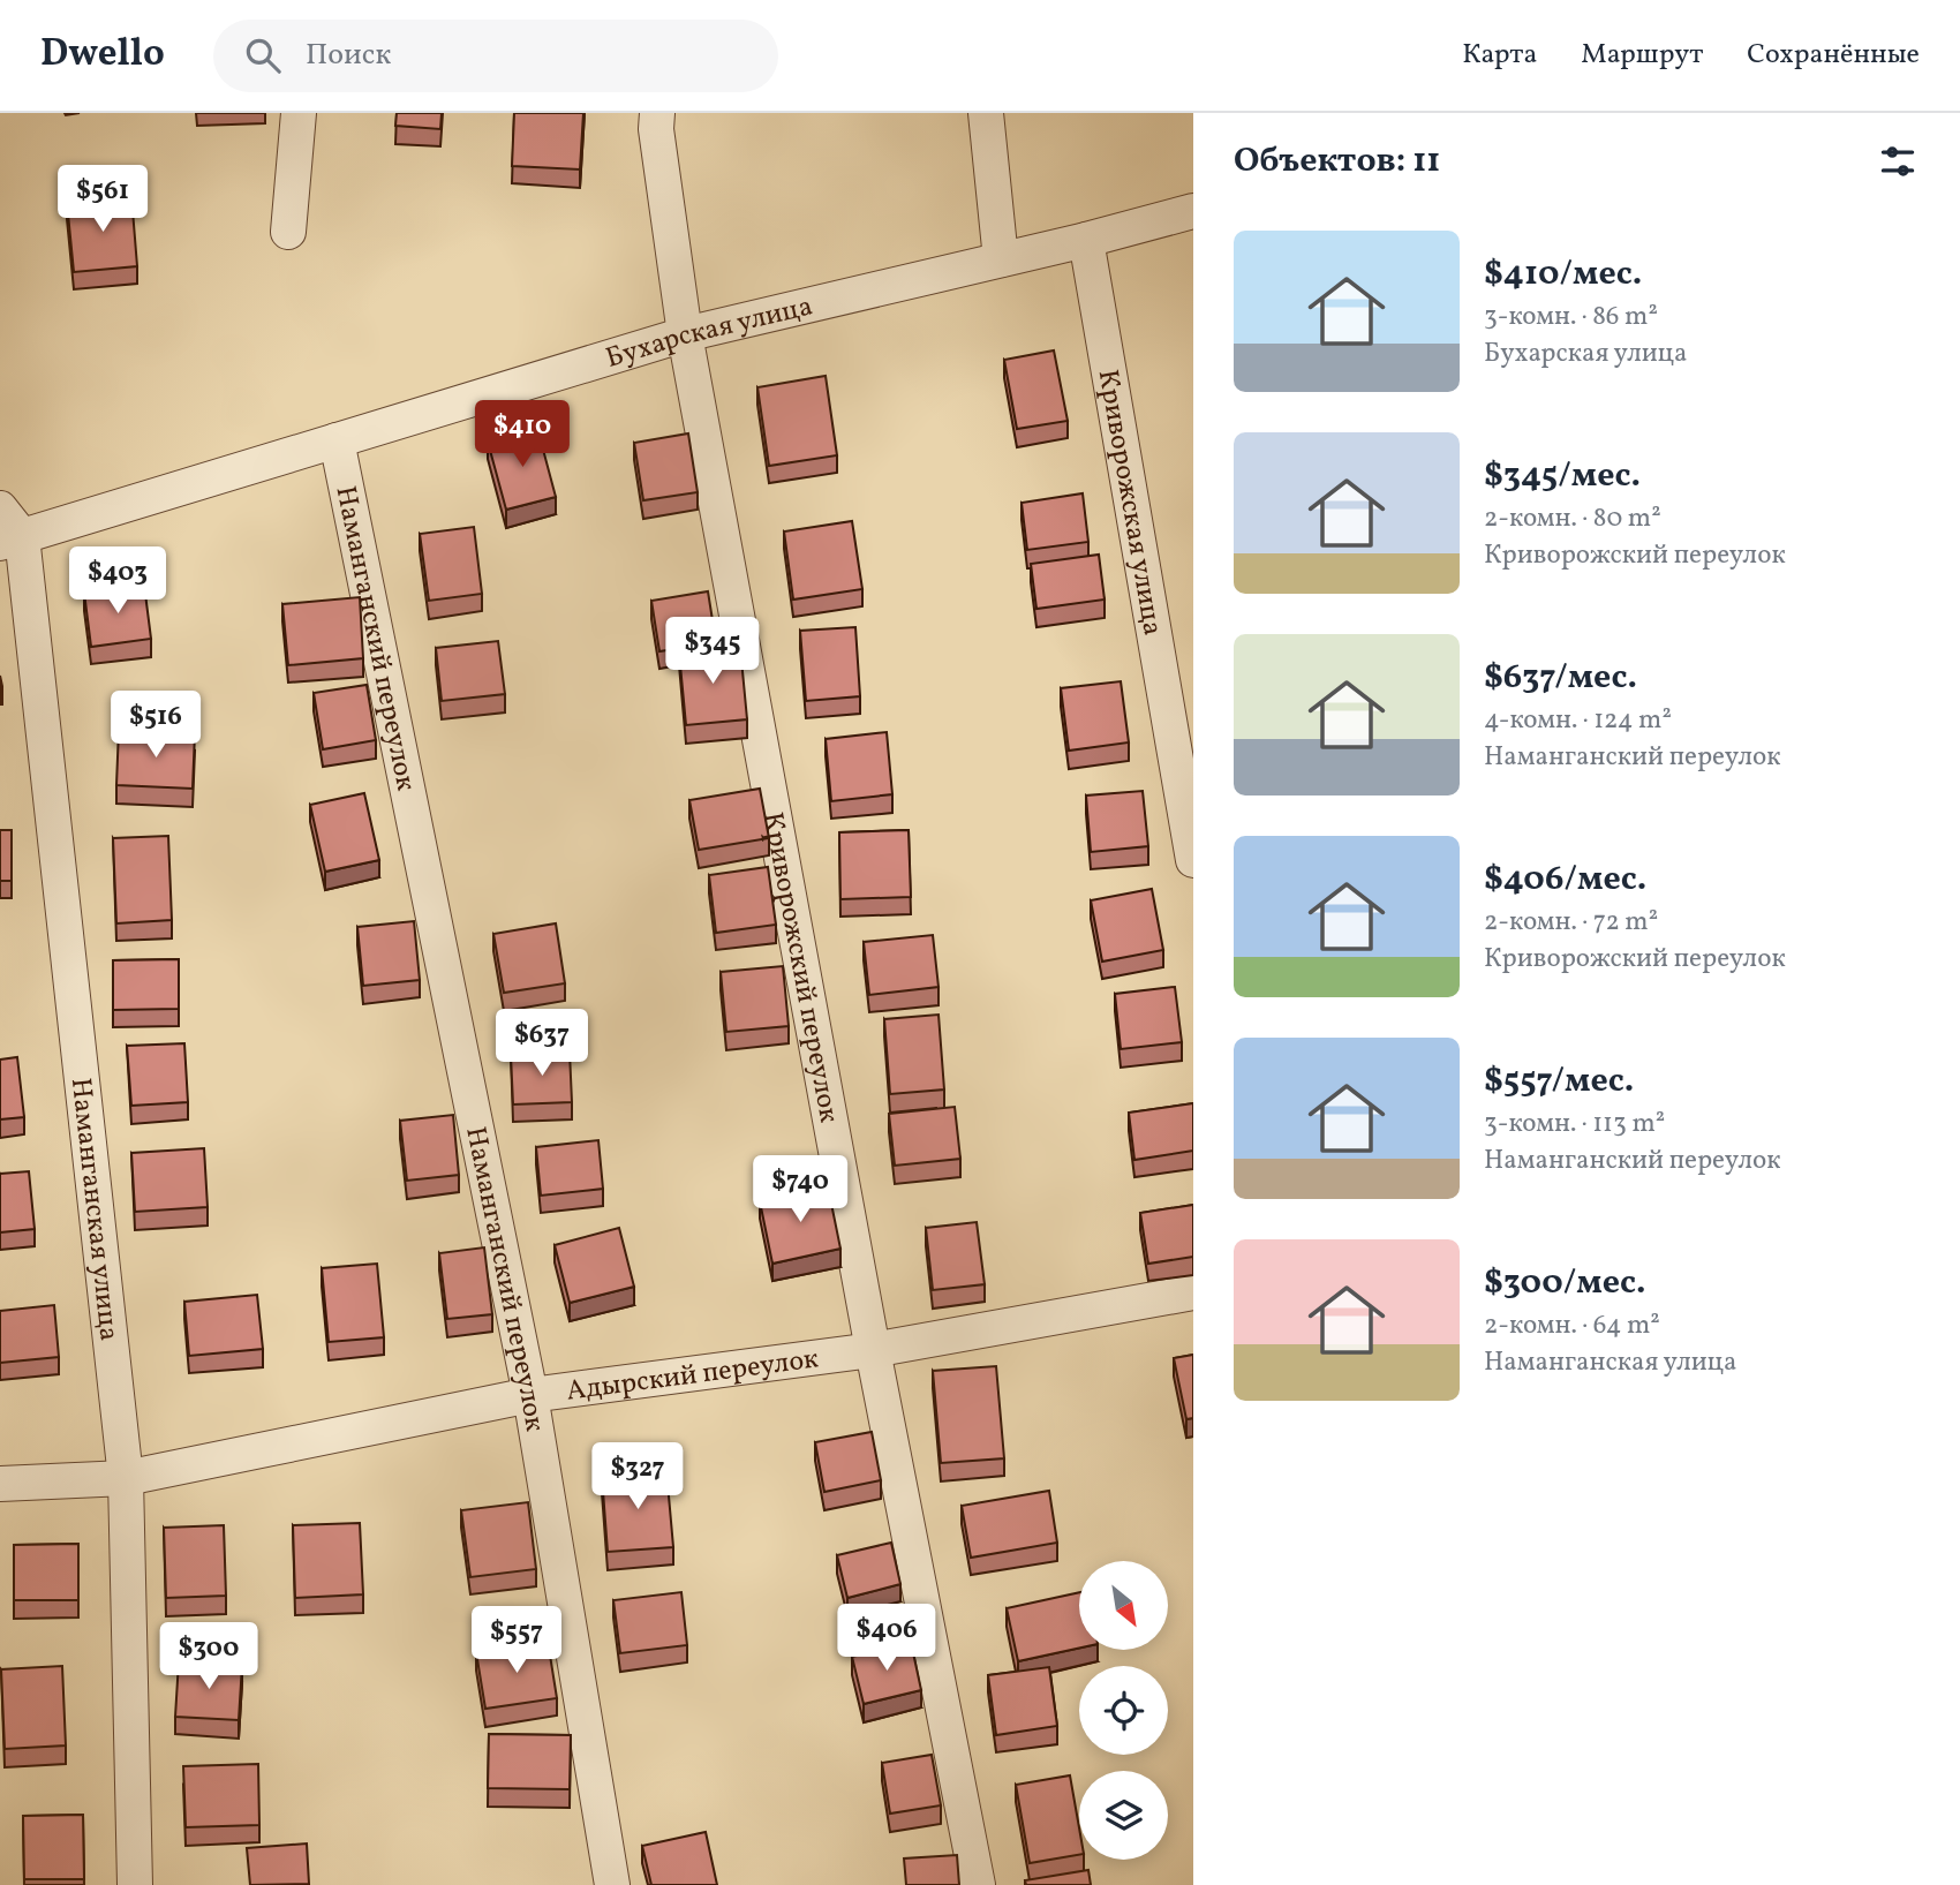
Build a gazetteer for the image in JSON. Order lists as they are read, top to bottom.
{
  "streets": {
    "street": [
      "Бухарская улица",
      "Криворожская улица",
      "Наманганский переулок",
      "Криворожский переулок",
      "Наманганская улица",
      "Адырский переулок"
    ]
  },
  "crossings": [
    ["Бухарская улица", "Криворожская улица"],
    ["Бухарская улица", "Наманганский переулок"],
    ["Бухарская улица", "Криворожский переулок"],
    ["Бухарская улица", "Наманганская улица"],
    ["Наманганский переулок", "Адырский переулок"],
    ["Криворожский переулок", "Адырский переулок"],
    ["Наманганская улица", "Адырский переулок"]
  ],
  "north": "bottom right",
  "page": {
    "header": "Dwello",
    "search": "Поиск",
    "nav": ["Карта", "Маршрут", "Сохранённые"],
    "heading": "Объектов: 11",
    "price": [
      "$561",
      "$410",
      "$403",
      "$345",
      "$516",
      "$637",
      "$740",
      "$327",
      "$406",
      "$557",
      "$300"
    ],
    "list": [
      {
        "name": "$410/мес.",
        "note": "3-комн. · 86 m² · Бухарская улица"
      },
      {
        "name": "$345/мес.",
        "note": "2-комн. · 80 m² · Криворожский переулок"
      },
      {
        "name": "$637/мес.",
        "note": "4-комн. · 124 m² · Наманганский переулок"
      },
      {
        "name": "$406/мес.",
        "note": "2-комн. · 72 m² · Криворожский переулок"
      },
      {
        "name": "$557/мес.",
        "note": "3-комн. · 113 m² · Наманганский переулок"
      },
      {
        "name": "$300/мес.",
        "note": "2-комн. · 64 m² · Наманганская улица"
      }
    ]
  }
}
